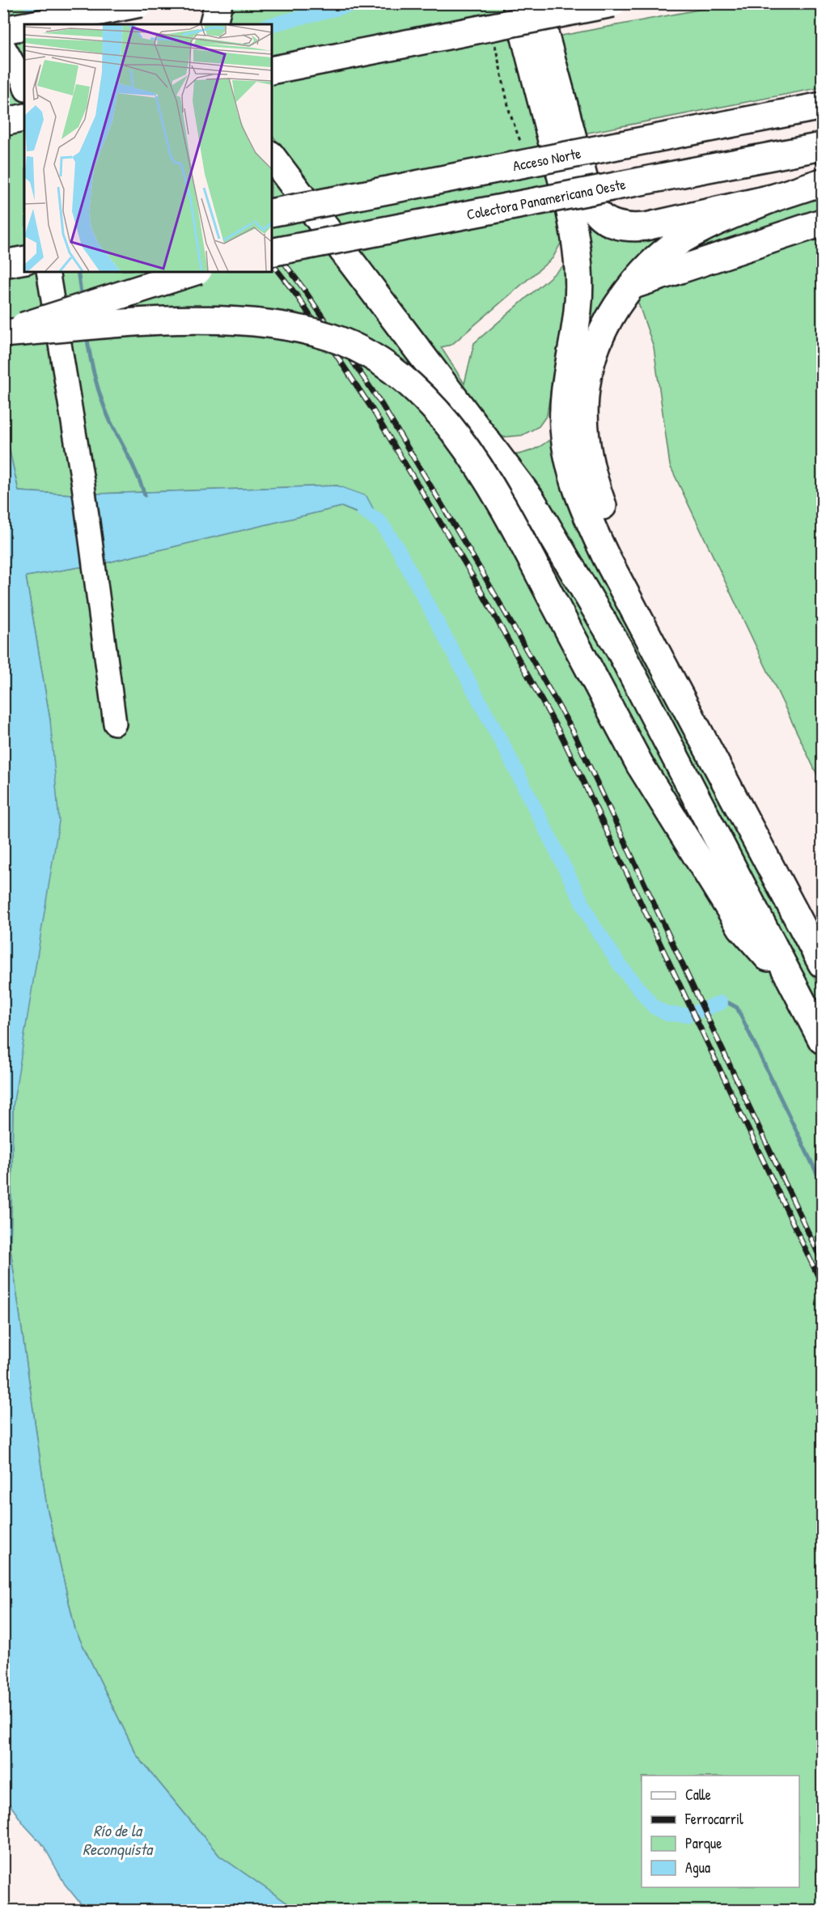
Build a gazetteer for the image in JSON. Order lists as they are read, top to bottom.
{
  "streets": {
    "main road": ["Acceso Norte", "Colectora Panamericana Oeste"]
  },
  "water": ["Río de la Reconquista"],
  "legend": [
    "Calle",
    "Ferrocarril",
    "Parque",
    "Agua"
  ]
}
